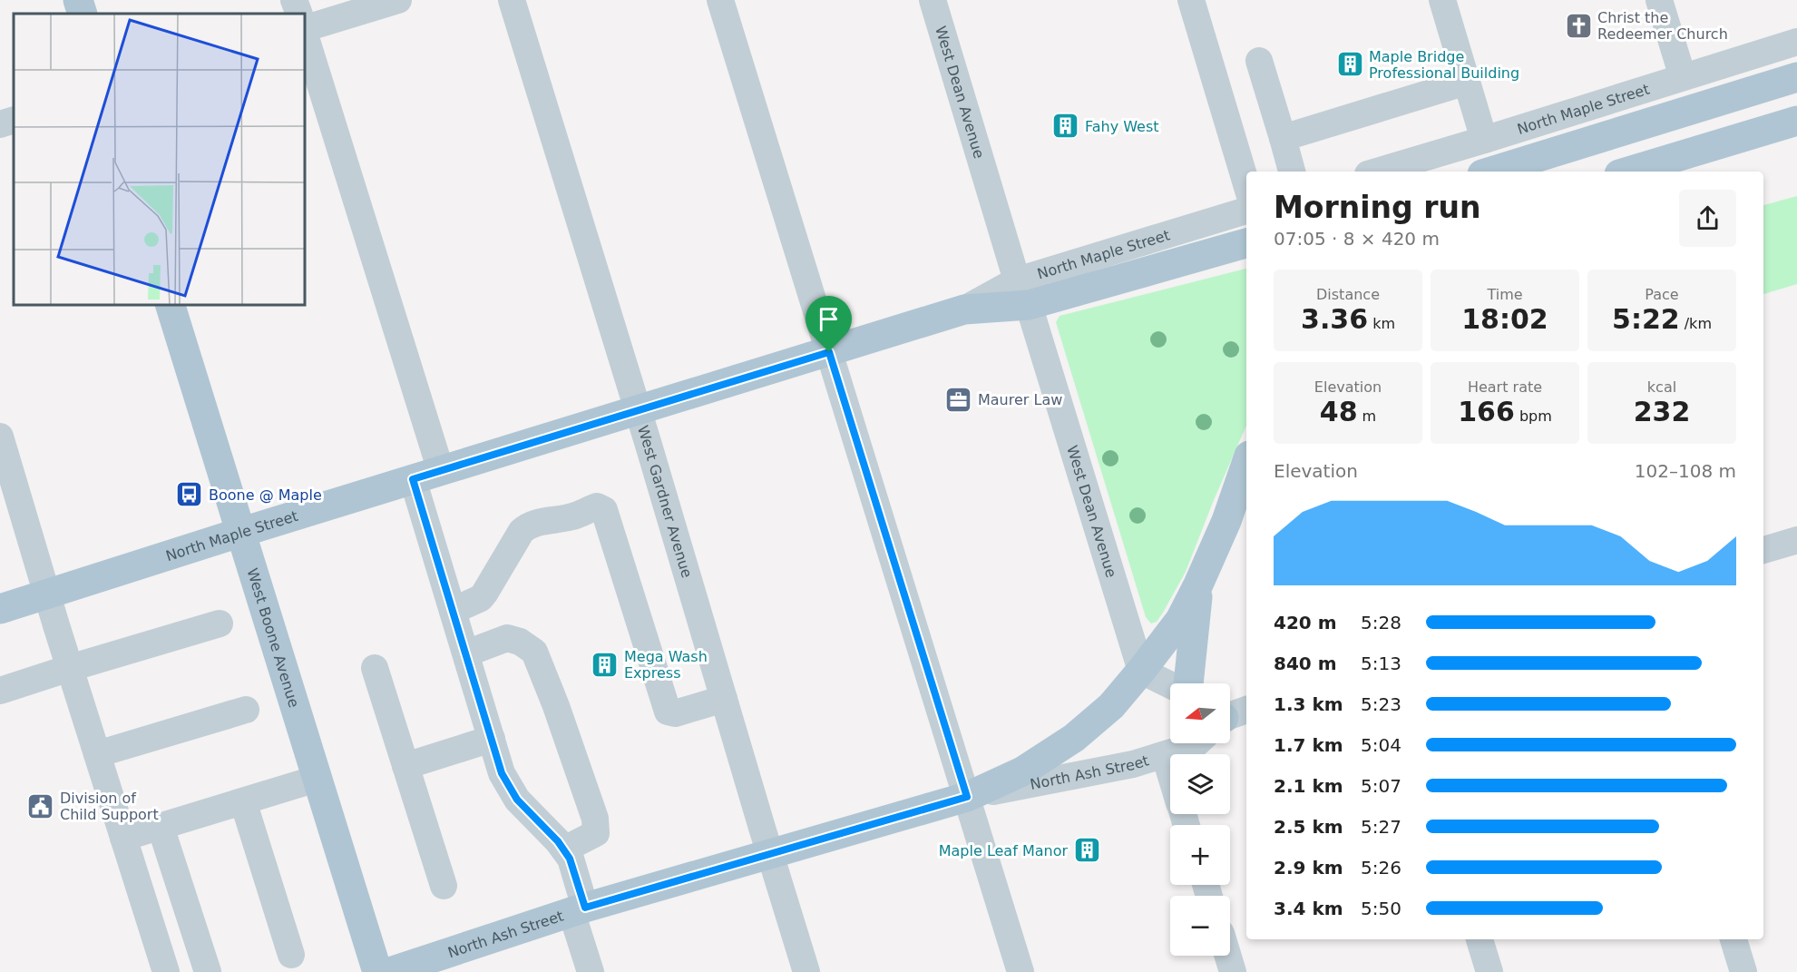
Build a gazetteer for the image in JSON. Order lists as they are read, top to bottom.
{
  "streets": {
    "main road": ["North Maple Street", "West Boone Avenue", "North Ash Street"],
    "street": ["West Dean Avenue", "West Gardner Avenue"]
  },
  "crossings": [
    ["West Dean Avenue", "North Maple Street"],
    ["West Dean Avenue", "North Ash Street"],
    ["North Maple Street", "West Gardner Avenue"],
    ["North Maple Street", "West Boone Avenue"],
    ["West Gardner Avenue", "North Ash Street"]
  ],
  "places": {
    "church": ["Christ the Redeemer Church"],
    "building": [
      "Maple Bridge Professional Building",
      "Fahy West",
      "Mega Wash Express",
      "Maple Leaf Manor"
    ],
    "office": ["Maurer Law"],
    "bus stop": ["Boone @ Maple"],
    "public building": ["Division of Child Support"]
  },
  "north": "left",
  "page": {
    "heading": ["Morning run", "07:05 · 8 × 420 m"],
    "stats": [
      ["Distance", "3.36 km"],
      ["Time", "18:02"],
      ["Pace", "5:22 /km"],
      ["Elevation", "48 m"],
      ["Heart rate", "166 bpm"],
      ["kcal", "232"]
    ],
    "chart": ["Elevation", "102–108 m"],
    "list": [
      {
        "name": "420 m",
        "note": "5:28"
      },
      {
        "name": "840 m",
        "note": "5:13"
      },
      {
        "name": "1.3 km",
        "note": "5:23"
      },
      {
        "name": "1.7 km",
        "note": "5:04"
      },
      {
        "name": "2.1 km",
        "note": "5:07"
      },
      {
        "name": "2.5 km",
        "note": "5:27"
      },
      {
        "name": "2.9 km",
        "note": "5:26"
      },
      {
        "name": "3.4 km",
        "note": "5:50"
      }
    ],
    "map_buttons": ["+", "−"]
  }
}
